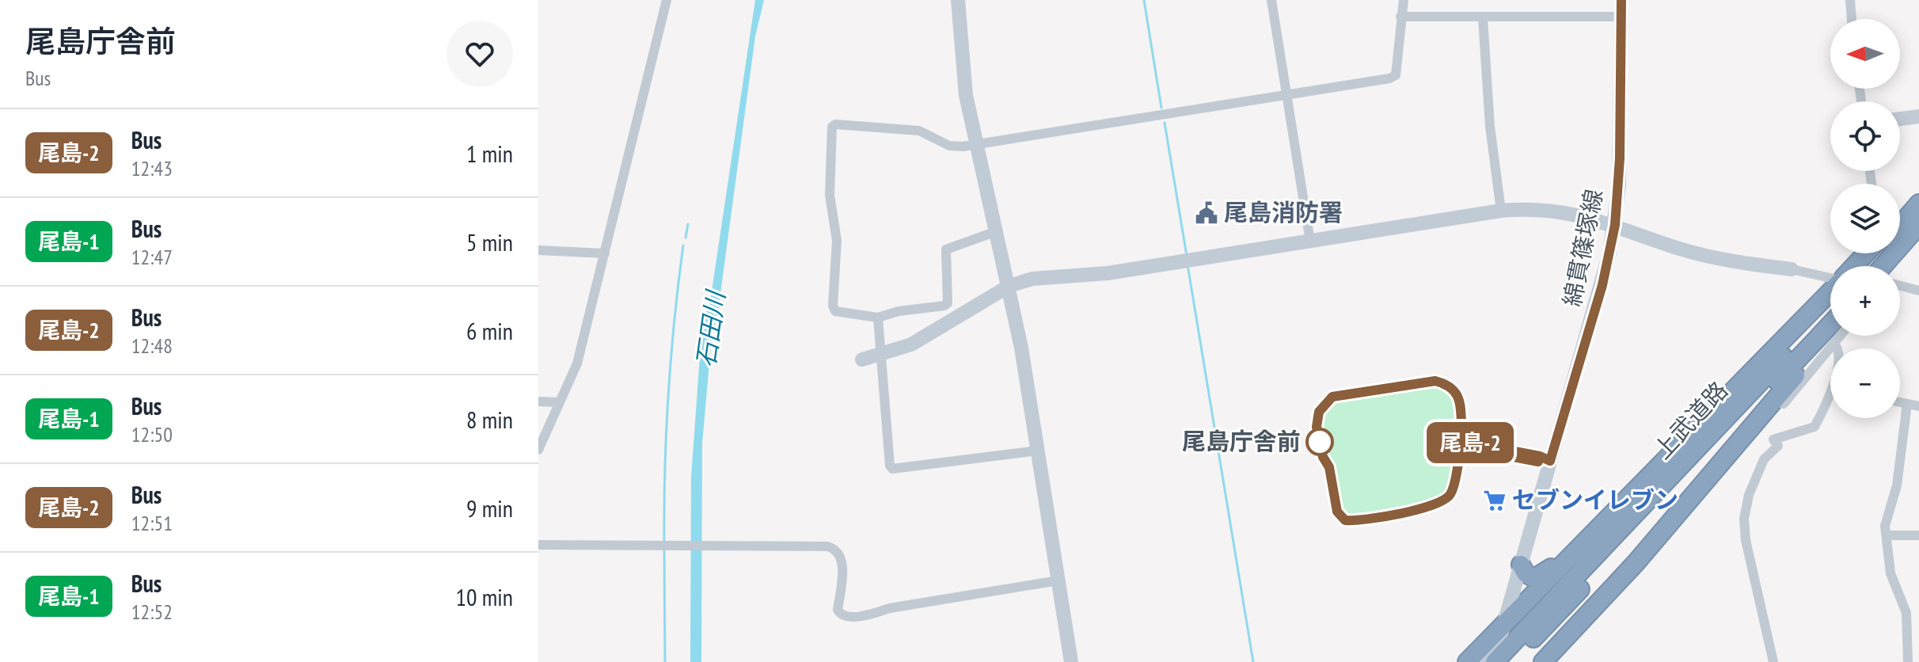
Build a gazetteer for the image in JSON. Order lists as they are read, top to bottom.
{
  "streets": {
    "highway": ["上武道路"],
    "street": ["綿貫篠塚線"]
  },
  "crossings": [
    ["綿貫篠塚線", "上武道路"]
  ],
  "water": ["石田川"],
  "places": {
    "public building": ["尾島消防署"],
    "other": ["尾島庁舎前"],
    "supermarket": ["セブンイレブン"]
  },
  "lines": ["bus line 尾島-2"],
  "north": "left",
  "page": {
    "heading": ["尾島庁舎前", "Bus"],
    "on_map": "尾島-2",
    "map_buttons": ["+", "−"],
    "list": [
      {
        "mark": "尾島-2",
        "name": "Bus",
        "note": "12:43",
        "value": "1 min"
      },
      {
        "mark": "尾島-1",
        "name": "Bus",
        "note": "12:47",
        "value": "5 min"
      },
      {
        "mark": "尾島-2",
        "name": "Bus",
        "note": "12:48",
        "value": "6 min"
      },
      {
        "mark": "尾島-1",
        "name": "Bus",
        "note": "12:50",
        "value": "8 min"
      },
      {
        "mark": "尾島-2",
        "name": "Bus",
        "note": "12:51",
        "value": "9 min"
      },
      {
        "mark": "尾島-1",
        "name": "Bus",
        "note": "12:52",
        "value": "10 min"
      }
    ]
  }
}
